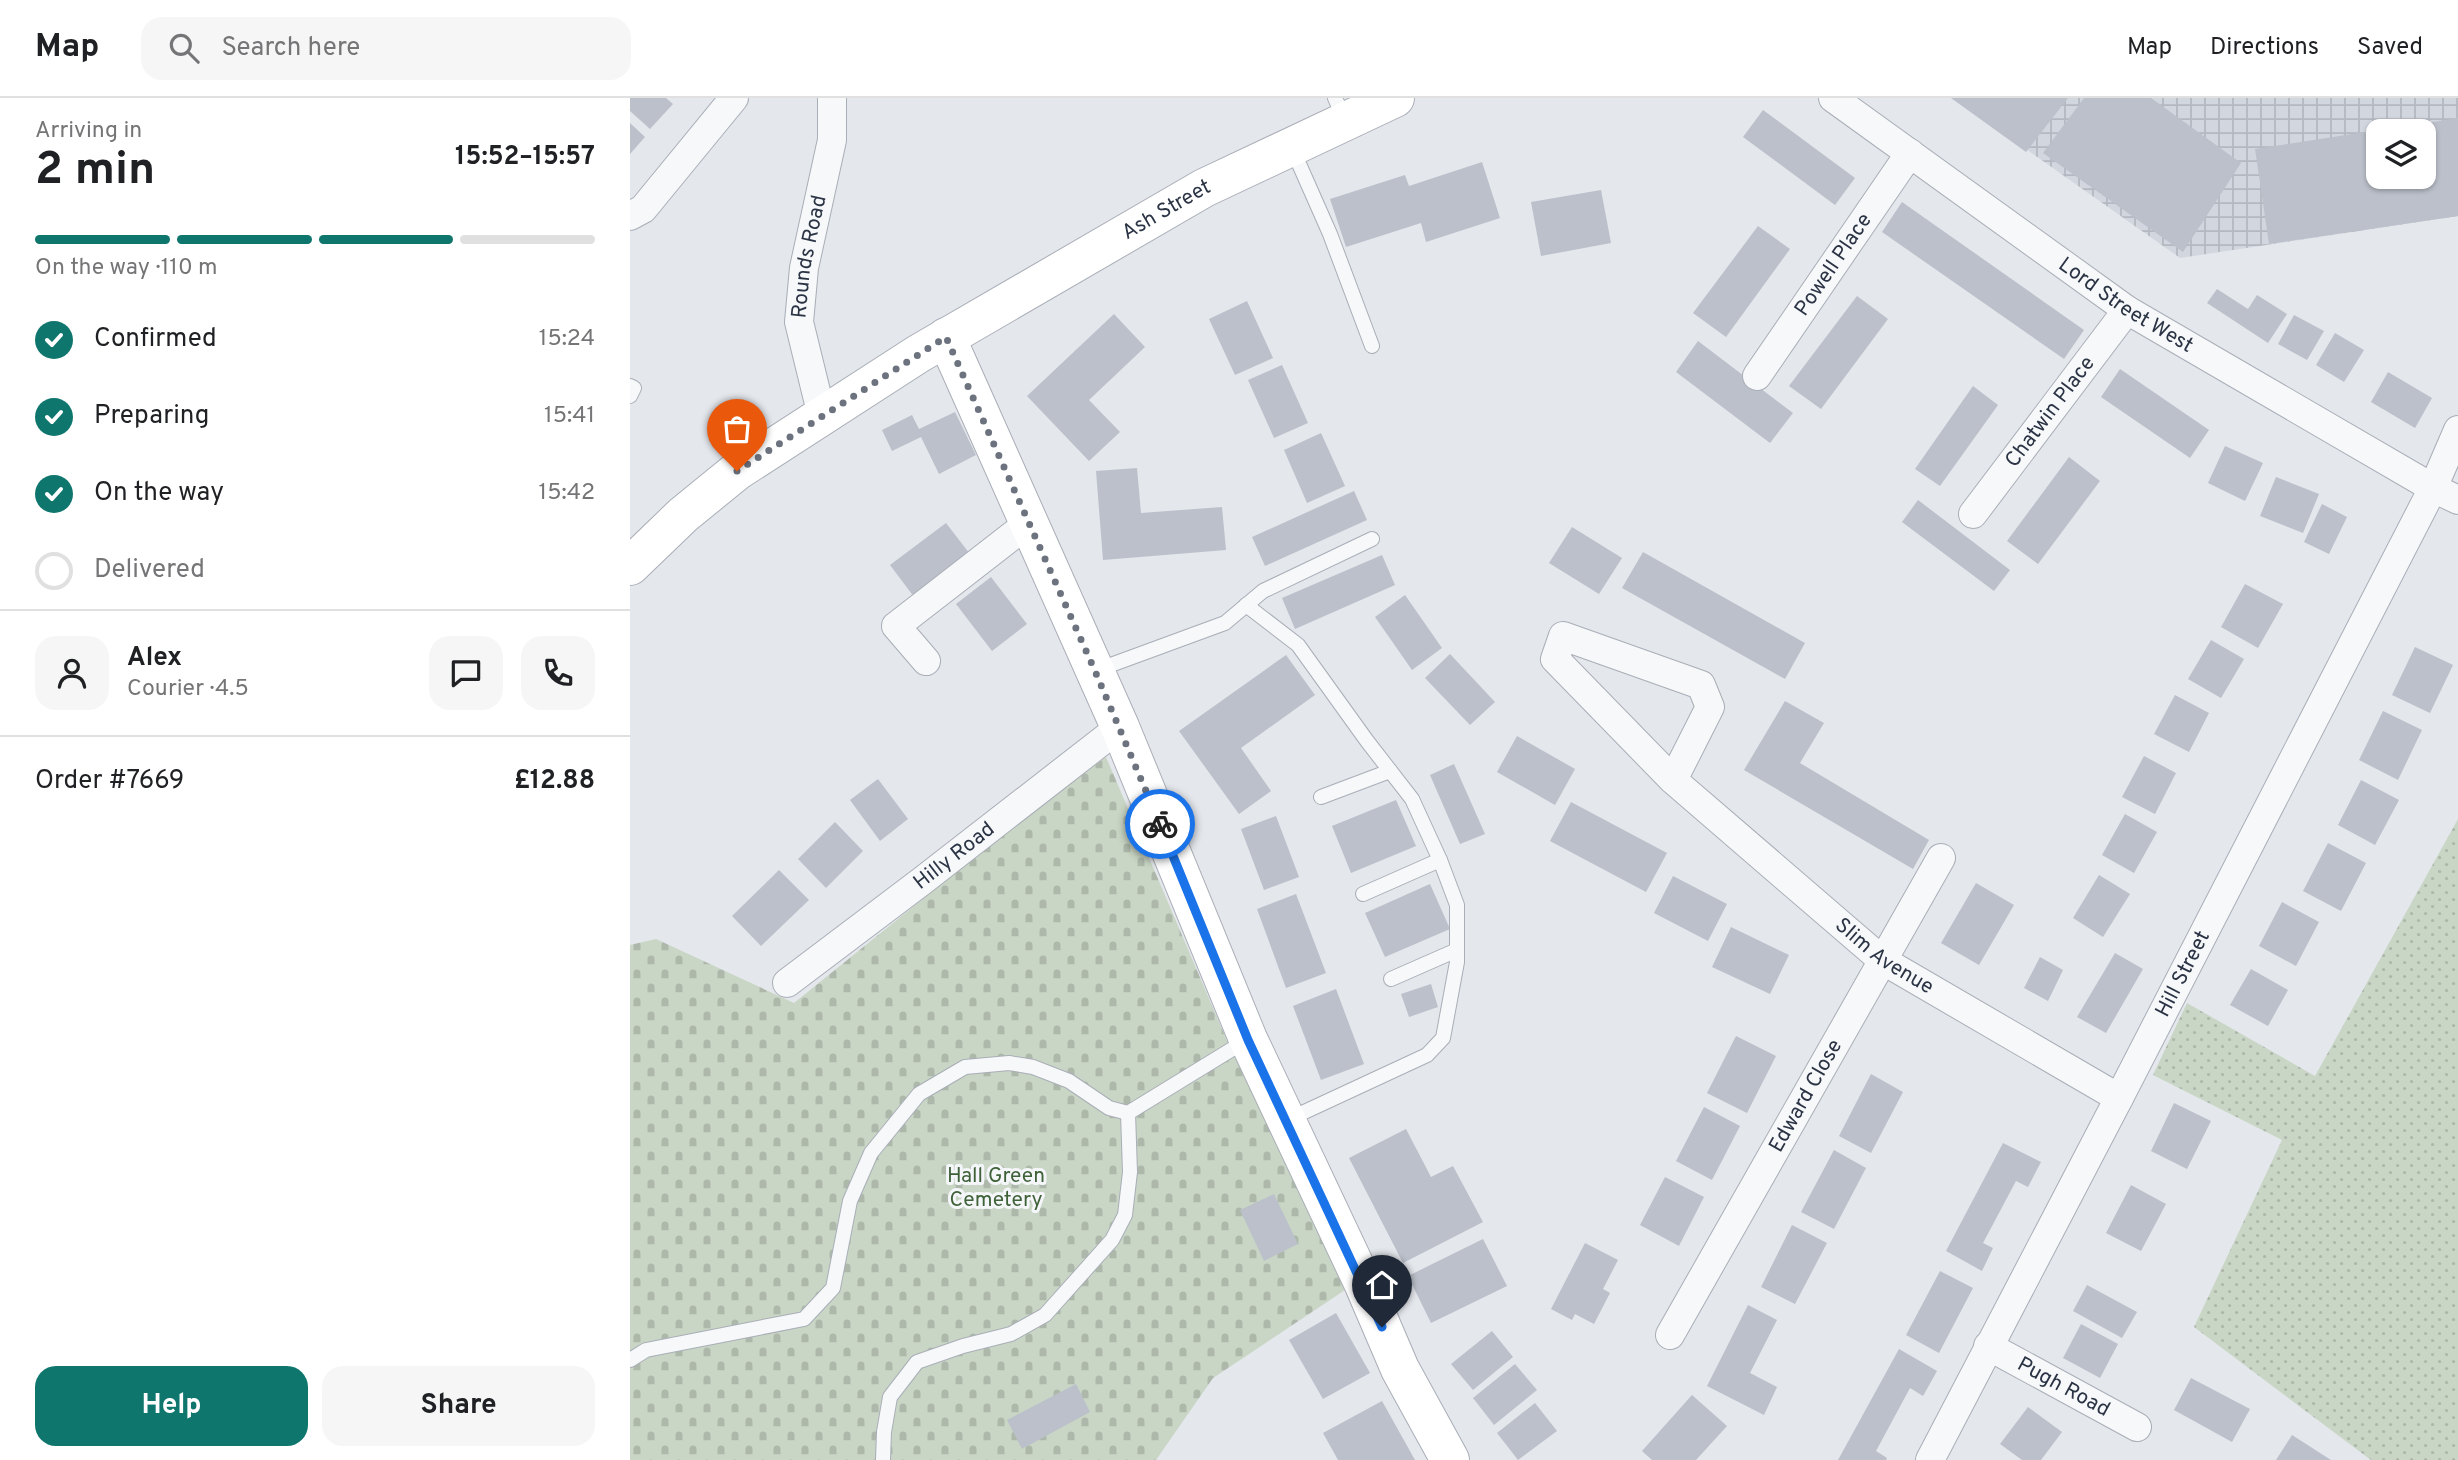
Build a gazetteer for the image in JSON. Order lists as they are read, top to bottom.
{
  "streets": {
    "street": [
      "Ash Street",
      "Rounds Road",
      "Powell Place",
      "Lord Street West",
      "Chatwin Place",
      "Hilly Road",
      "Slim Avenue",
      "Hill Street",
      "Edward Close",
      "Pugh Road"
    ]
  },
  "crossings": [
    ["Ash Street", "Rounds Road"],
    ["Powell Place", "Lord Street West"],
    ["Lord Street West", "Chatwin Place"],
    ["Lord Street West", "Hill Street"],
    ["Slim Avenue", "Hill Street"],
    ["Slim Avenue", "Edward Close"],
    ["Hill Street", "Pugh Road"]
  ],
  "parks": ["Hall Green Cemetery"],
  "page": {
    "header": "Map",
    "search": "Search here",
    "nav": ["Map", "Directions", "Saved"],
    "heading": ["2 min", "Arriving in", "15:52–15:57"],
    "panel": [
      "Alex",
      "Courier · 4.5",
      "Order #7669",
      "£12.88"
    ],
    "bar": "On the way · 110 m",
    "list": [
      ["Confirmed", "15:24"],
      ["Preparing", "15:41"],
      ["On the way", "15:42"],
      "Delivered"
    ],
    "buttons": ["Help", "Share"]
  }
}
